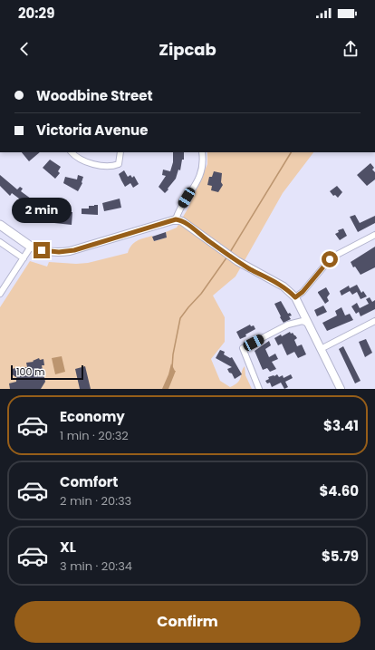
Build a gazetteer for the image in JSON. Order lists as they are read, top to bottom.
{
  "scale_bar": "100 m",
  "page": {
    "status": "20:29",
    "header": "Zipcab",
    "banner": ["Woodbine Street", "Victoria Avenue"],
    "bubble": "2 min",
    "scale": "100 m",
    "list": [
      {
        "name": "Economy",
        "note": "1 min · 20:32",
        "value": "$3.41"
      },
      {
        "name": "Comfort",
        "note": "2 min · 20:33",
        "value": "$4.60"
      },
      {
        "name": "XL",
        "note": "3 min · 20:34",
        "value": "$5.79"
      }
    ],
    "buttons": "Confirm"
  }
}
